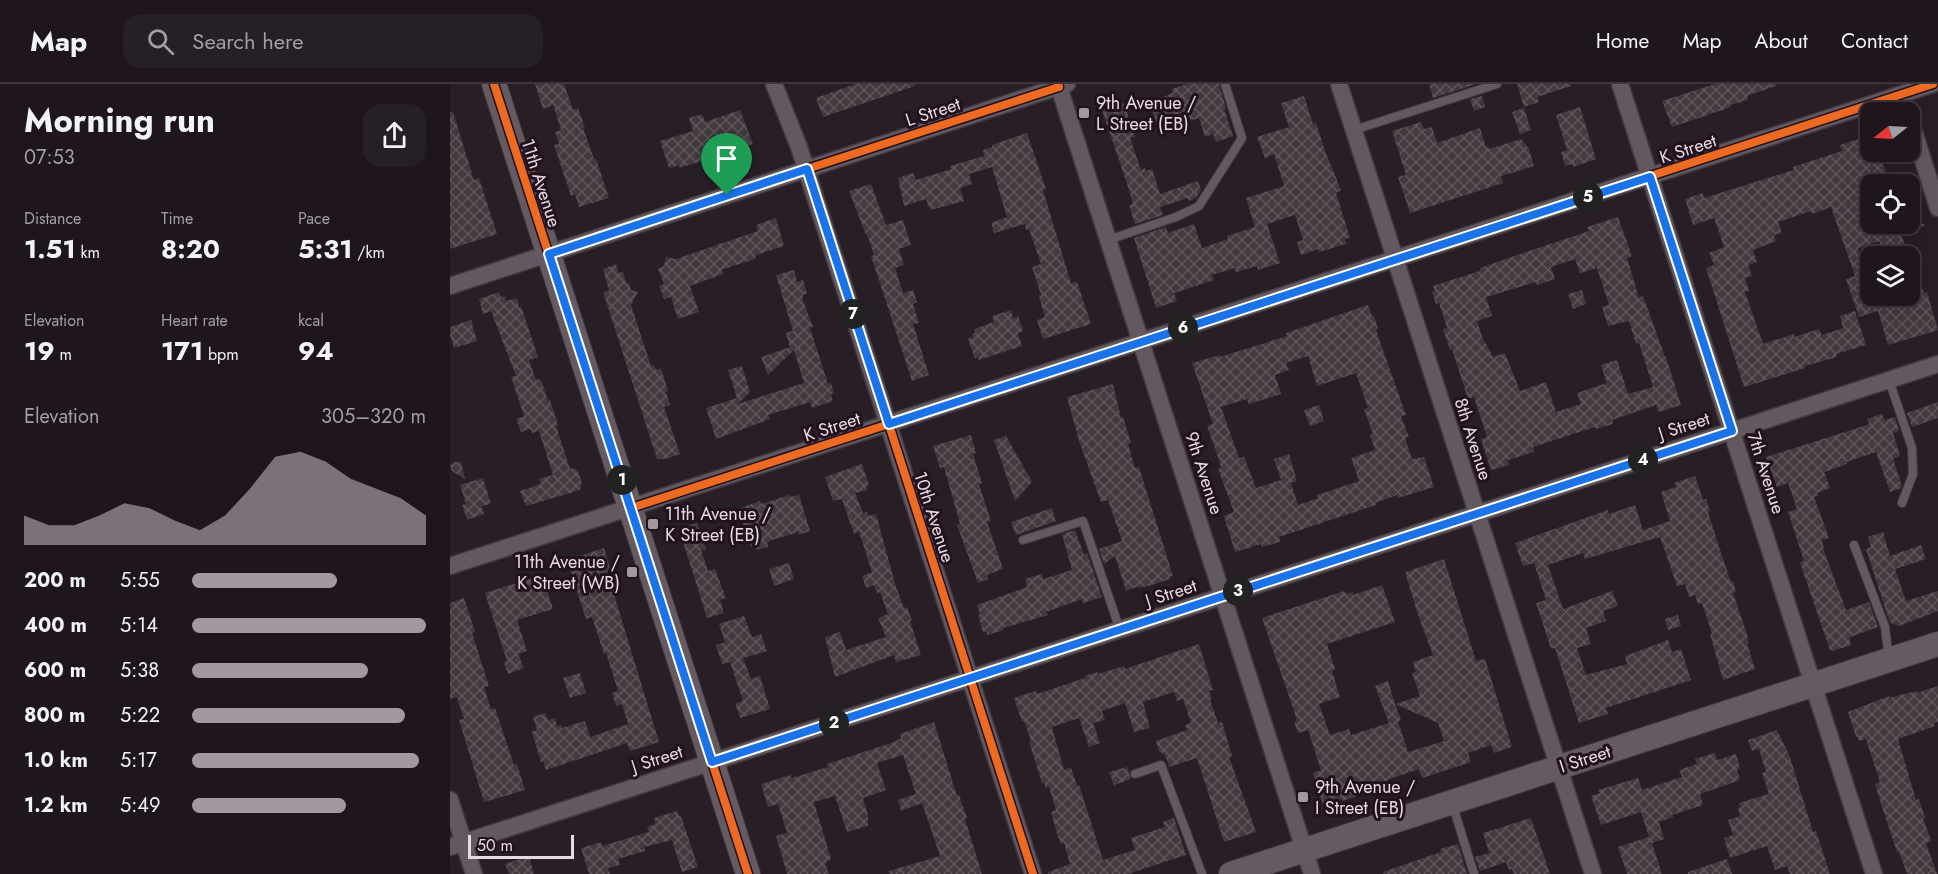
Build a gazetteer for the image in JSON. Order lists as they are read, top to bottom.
{
  "streets": {
    "street": [
      "L Street",
      "K Street",
      "11th Avenue",
      "J Street",
      "8th Avenue",
      "9th Avenue",
      "7th Avenue",
      "10th Avenue",
      "I Street"
    ]
  },
  "crossings": [
    ["L Street", "11th Avenue"],
    ["L Street", "9th Avenue"],
    ["L Street", "10th Avenue"],
    ["K Street", "11th Avenue"],
    ["K Street", "8th Avenue"],
    ["K Street", "9th Avenue"],
    ["K Street", "7th Avenue"],
    ["K Street", "10th Avenue"],
    ["11th Avenue", "J Street"],
    ["J Street", "8th Avenue"],
    ["J Street", "9th Avenue"],
    ["J Street", "7th Avenue"],
    ["J Street", "10th Avenue"],
    ["8th Avenue", "I Street"],
    ["9th Avenue", "I Street"],
    ["7th Avenue", "I Street"]
  ],
  "places": {
    "transit": [
      "9th Avenue / L Street (EB)",
      "11th Avenue / K Street (EB)",
      "11th Avenue / K Street (WB)",
      "9th Avenue / I Street (EB)"
    ]
  },
  "scale_bar": "50 m",
  "north": "left",
  "page": {
    "header": "Map",
    "search": "Search here",
    "nav": [
      "Home",
      "Map",
      "About",
      "Contact"
    ],
    "heading": ["Morning run", "07:53"],
    "pins": [
      "5",
      "7",
      "6",
      "4",
      "1",
      "3",
      "2"
    ],
    "stats": [
      ["Distance", "1.51 km"],
      ["Time", "8:20"],
      ["Pace", "5:31 /km"],
      ["Elevation", "19 m"],
      ["Heart rate", "171 bpm"],
      ["kcal", "94"]
    ],
    "chart": ["Elevation", "305–320 m"],
    "list": [
      {
        "name": "200 m",
        "note": "5:55"
      },
      {
        "name": "400 m",
        "note": "5:14"
      },
      {
        "name": "600 m",
        "note": "5:38"
      },
      {
        "name": "800 m",
        "note": "5:22"
      },
      {
        "name": "1.0 km",
        "note": "5:17"
      },
      {
        "name": "1.2 km",
        "note": "5:49"
      }
    ],
    "scale": "50 m"
  }
}
